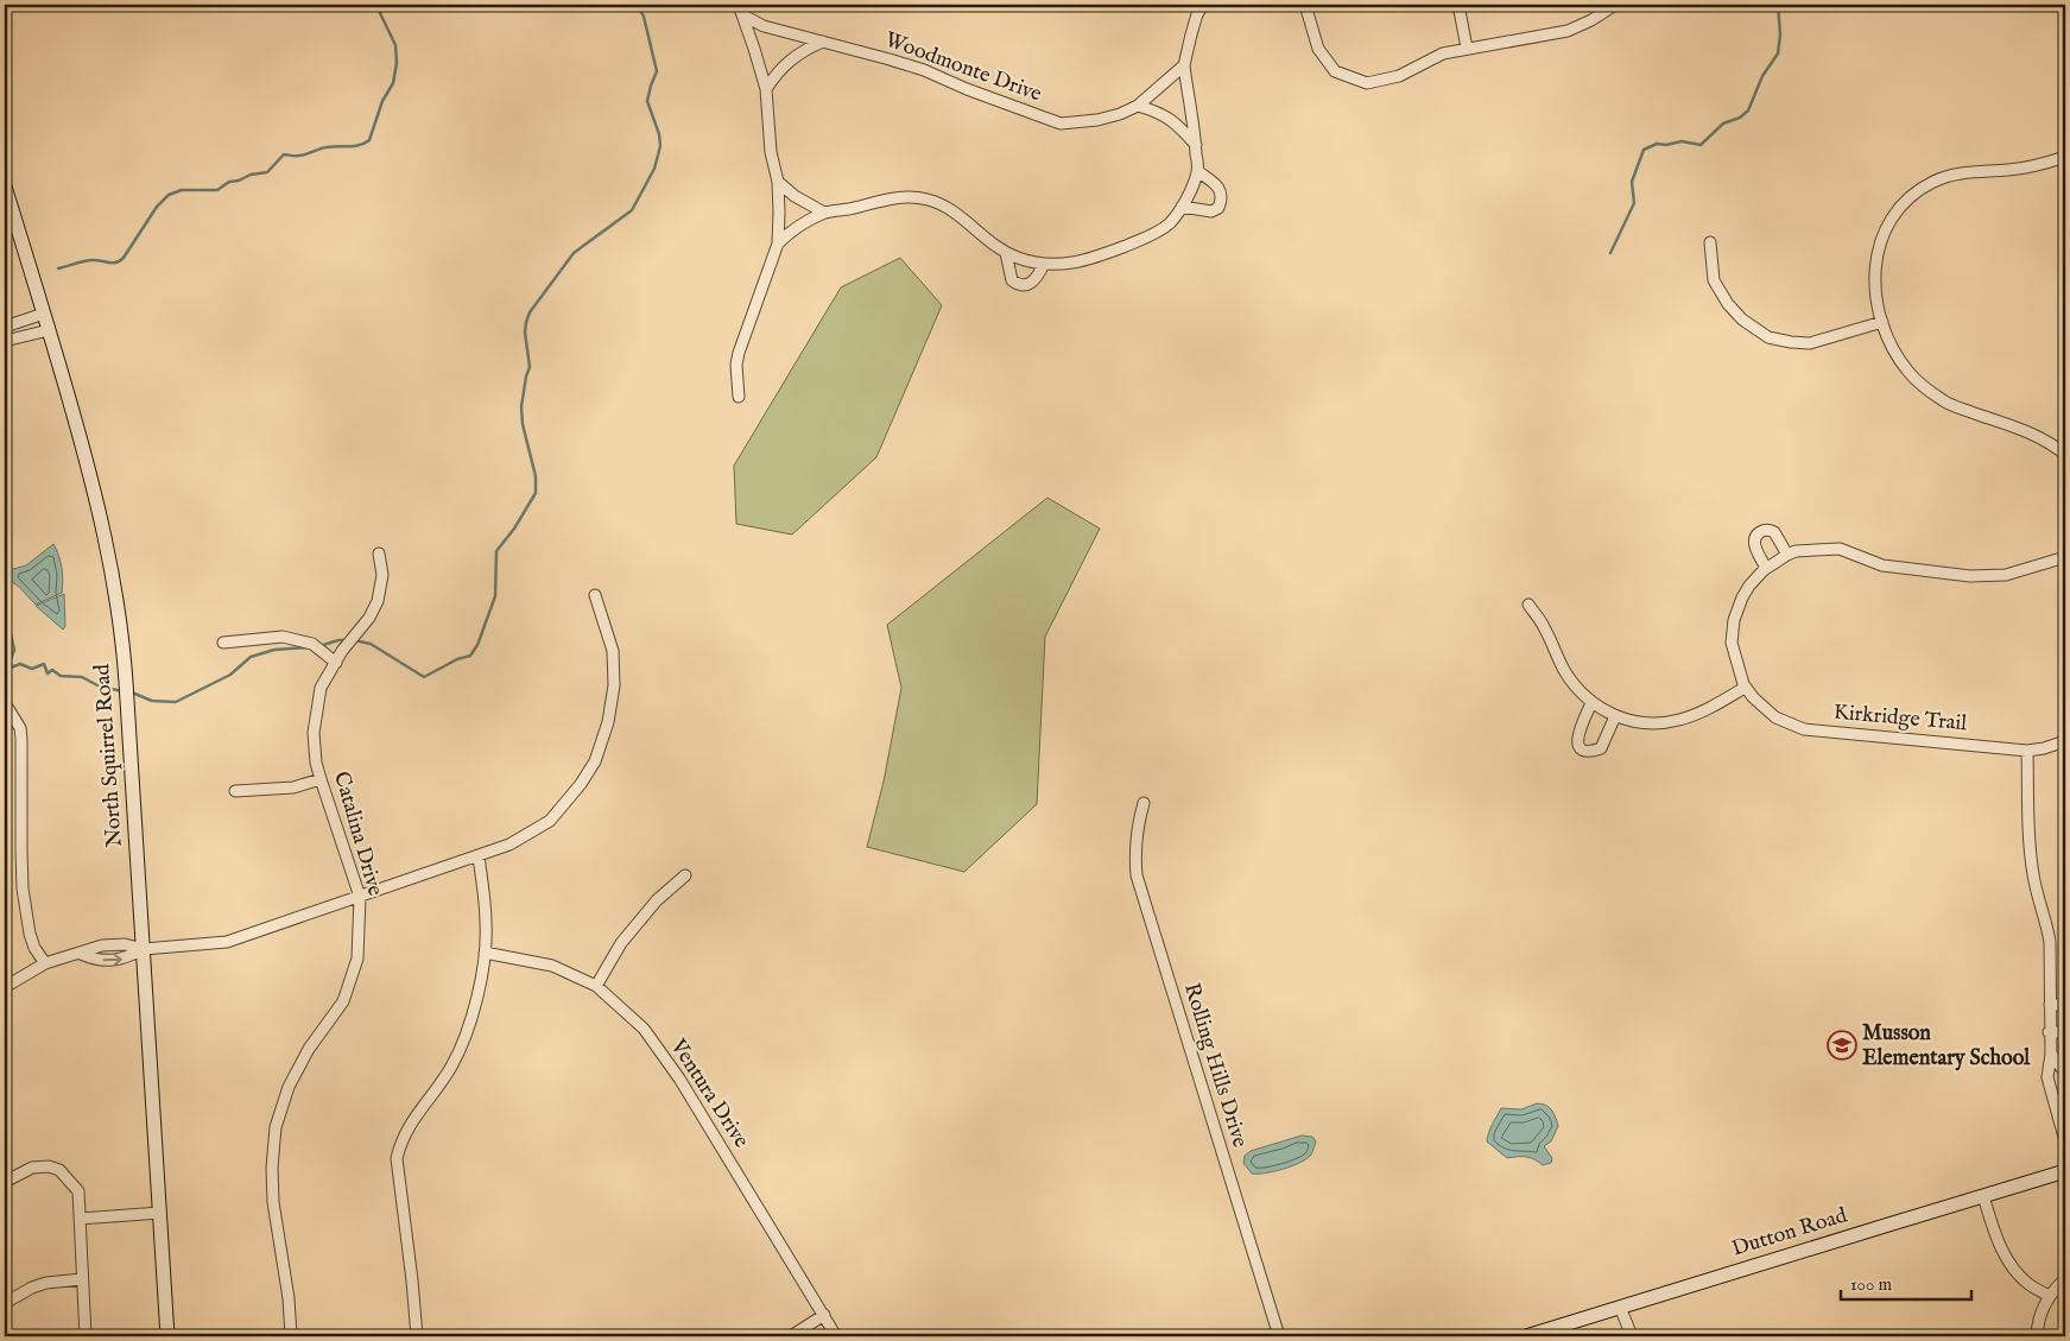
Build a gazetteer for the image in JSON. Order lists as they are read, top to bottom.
{
  "streets": {
    "street": [
      "Woodmonte Drive",
      "Kirkridge Trail",
      "North Squirrel Road",
      "Catalina Drive",
      "Rolling Hills Drive",
      "Ventura Drive",
      "Dutton Road"
    ]
  },
  "places": {
    "school or university": ["Musson Elementary School"]
  },
  "scale_bar": "100 m"
}
